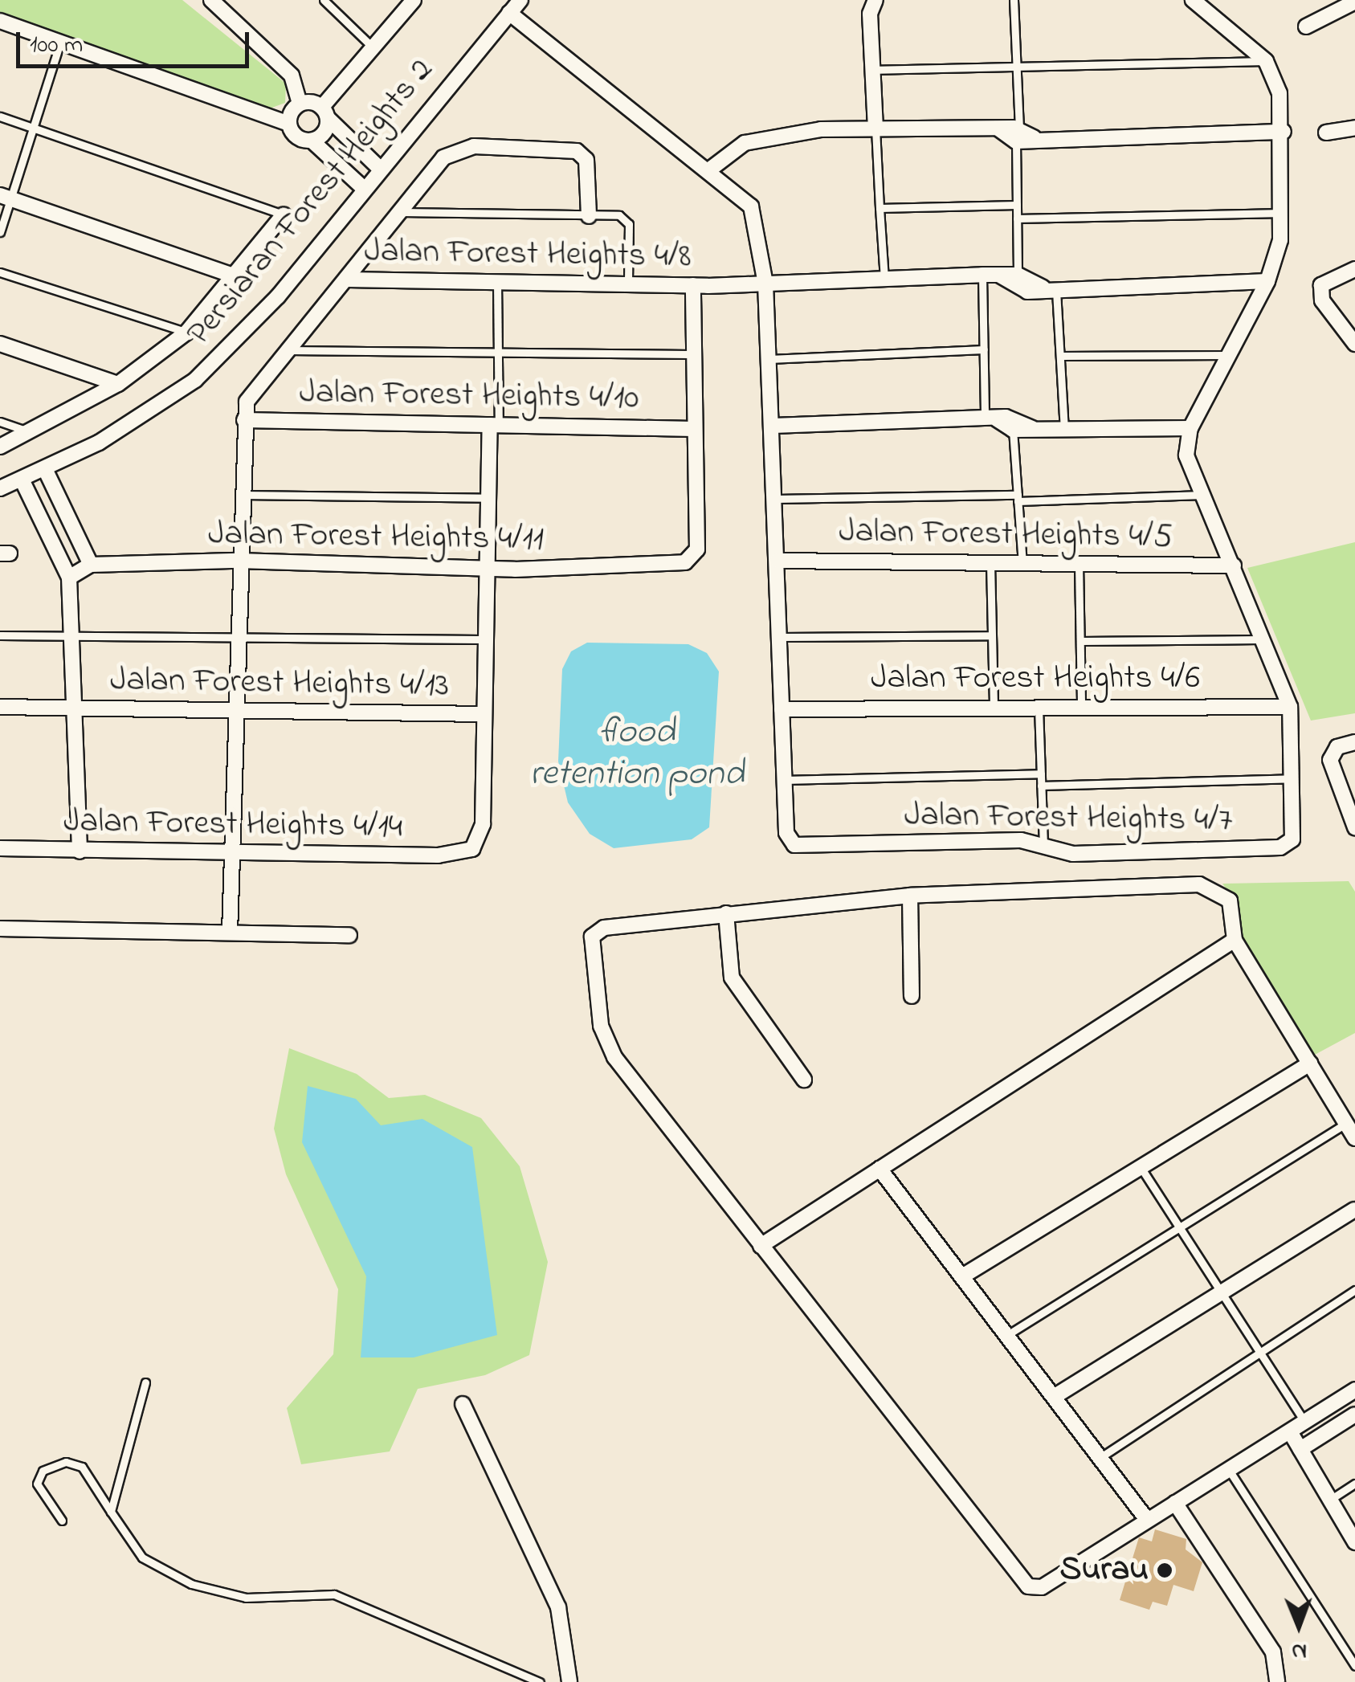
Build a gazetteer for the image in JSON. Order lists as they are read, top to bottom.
{
  "streets": {
    "street": [
      "Persiaran Forest Heights 2",
      "Jalan Forest Heights 4/8",
      "Jalan Forest Heights 4/10",
      "Jalan Forest Heights 4/5",
      "Jalan Forest Heights 4/11",
      "Jalan Forest Heights 4/6",
      "Jalan Forest Heights 4/13",
      "Jalan Forest Heights 4/7",
      "Jalan Forest Heights 4/14"
    ]
  },
  "crossings": [
    ["Jalan Forest Heights 4/10", "Jalan Forest Heights 4/11"],
    ["Jalan Forest Heights 4/13", "Jalan Forest Heights 4/14"]
  ],
  "water": ["flood retention pond"],
  "places": ["Surau"],
  "scale_bar": "100 m",
  "north": "bottom"
}
